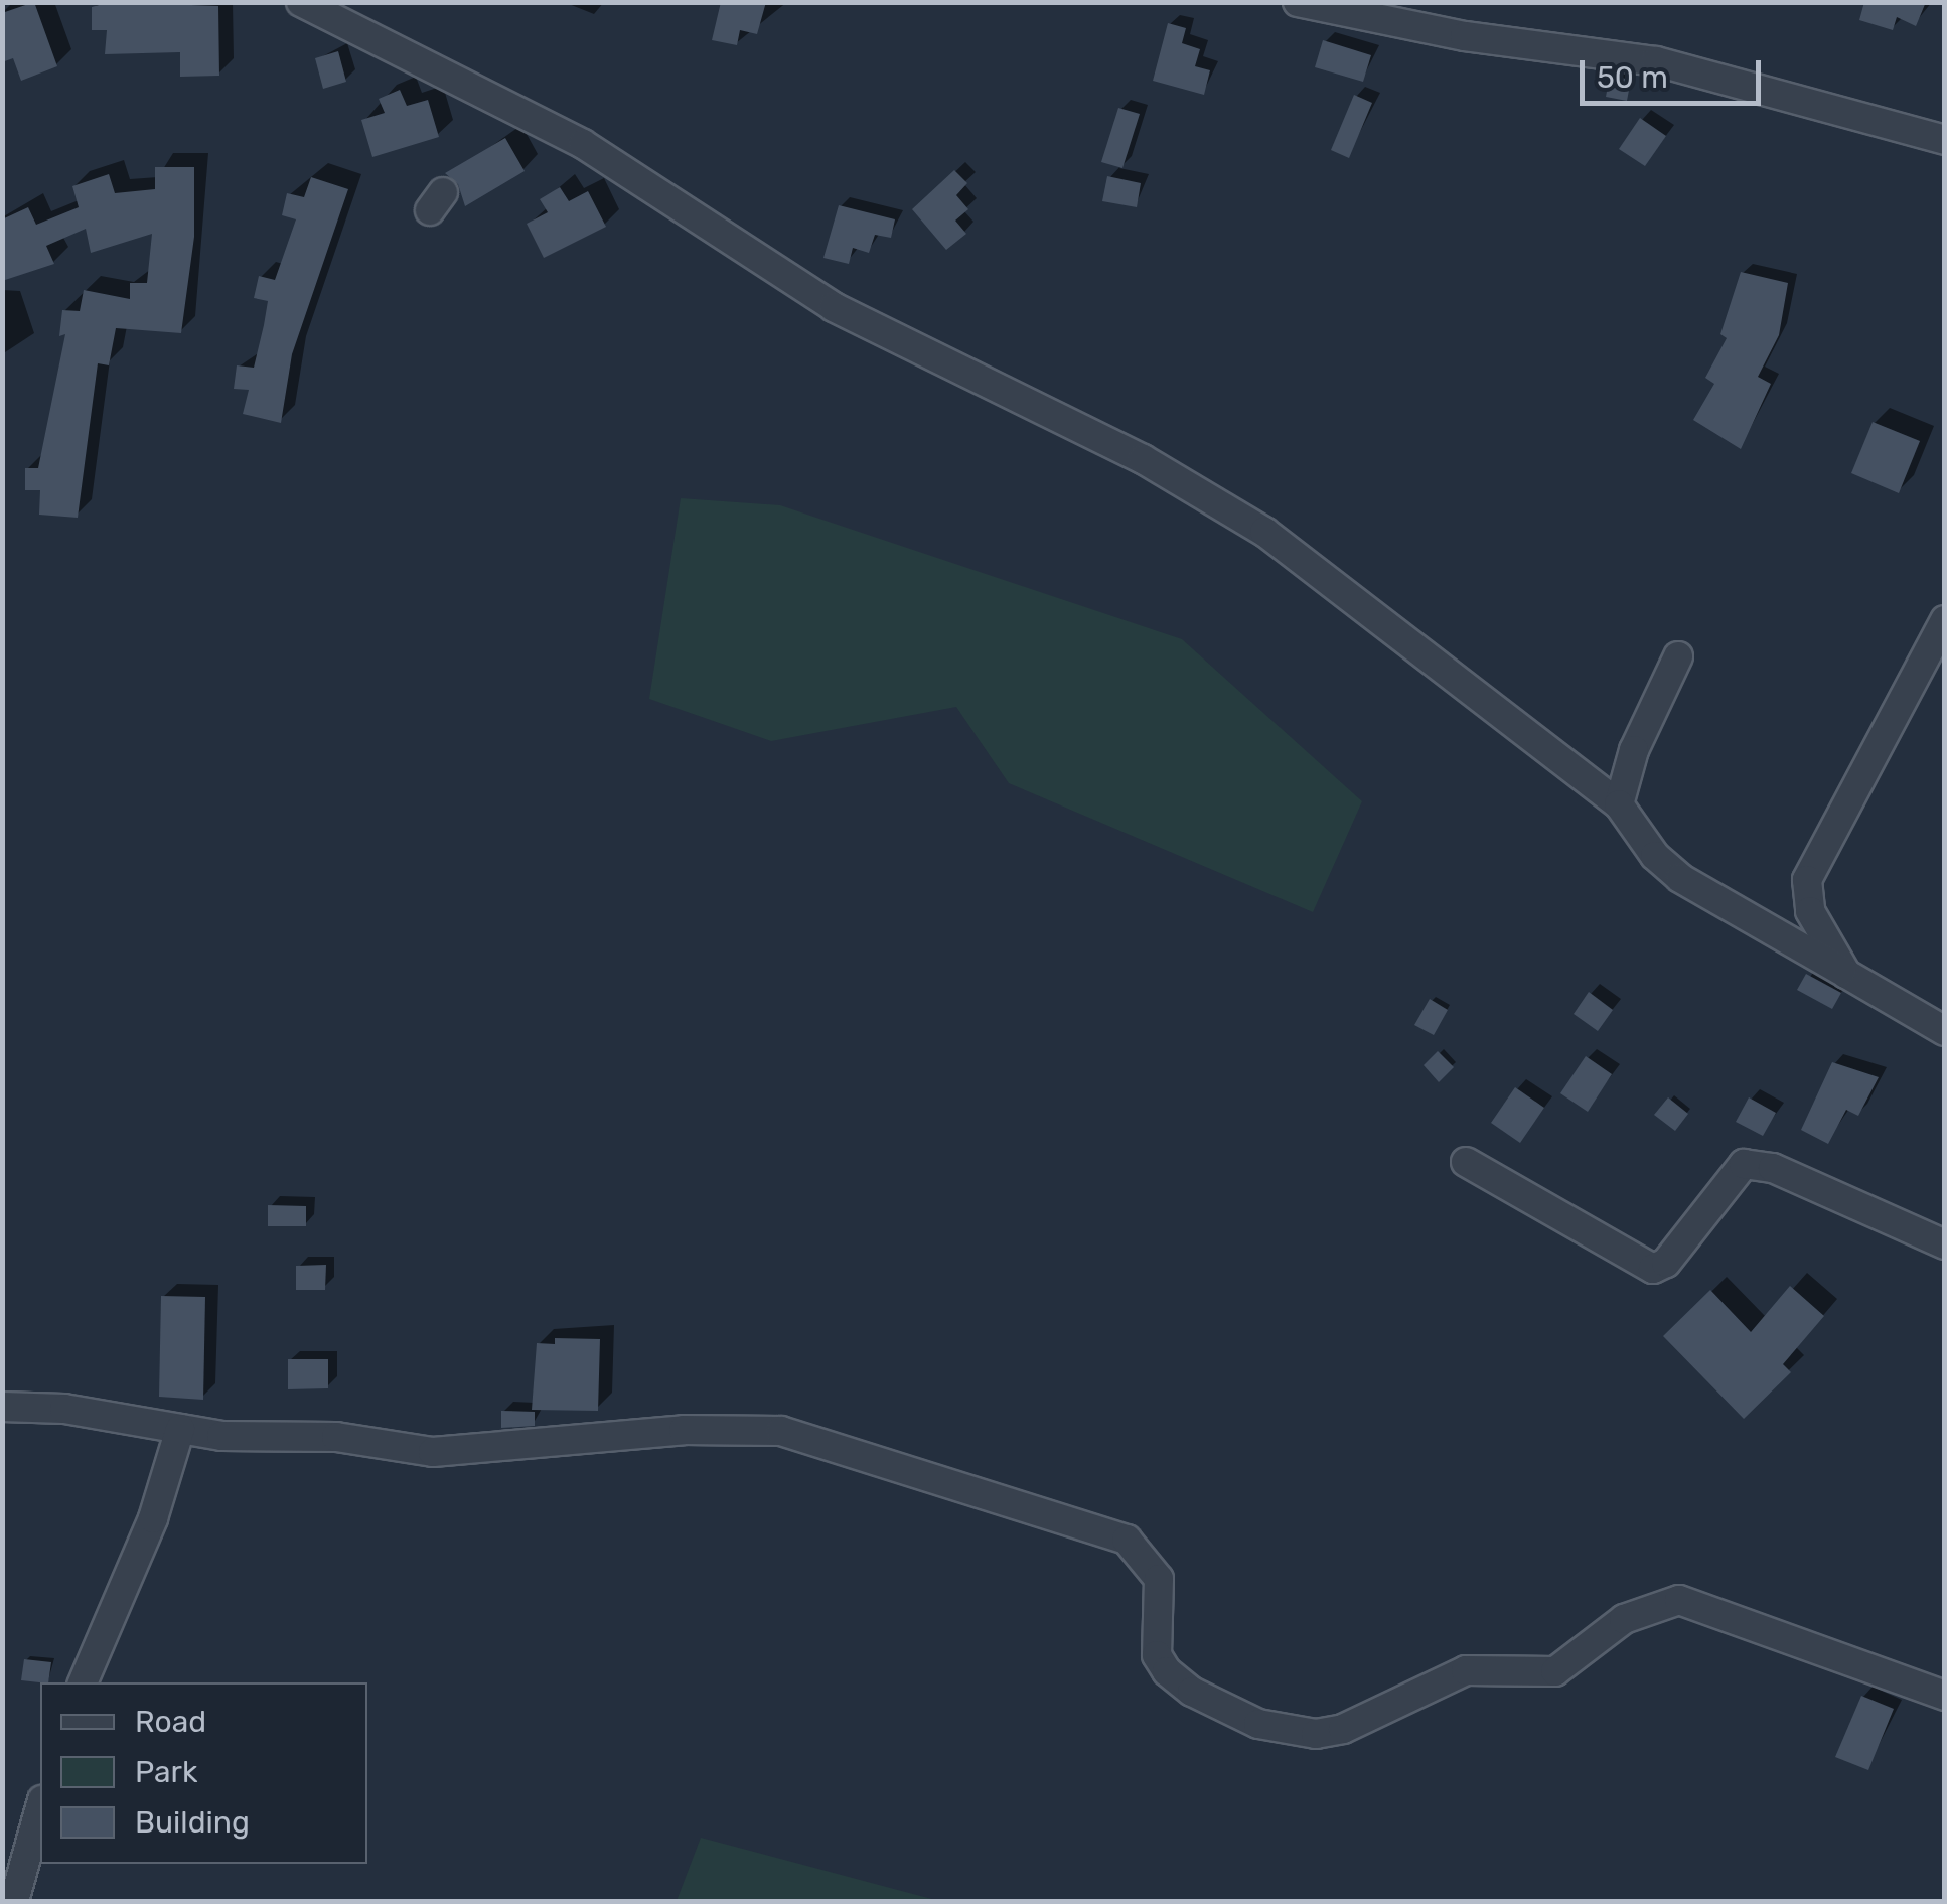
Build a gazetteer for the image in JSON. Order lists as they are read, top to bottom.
{
  "legend": ["Road", "Park", "Building"],
  "scale_bar": "50 m"
}
